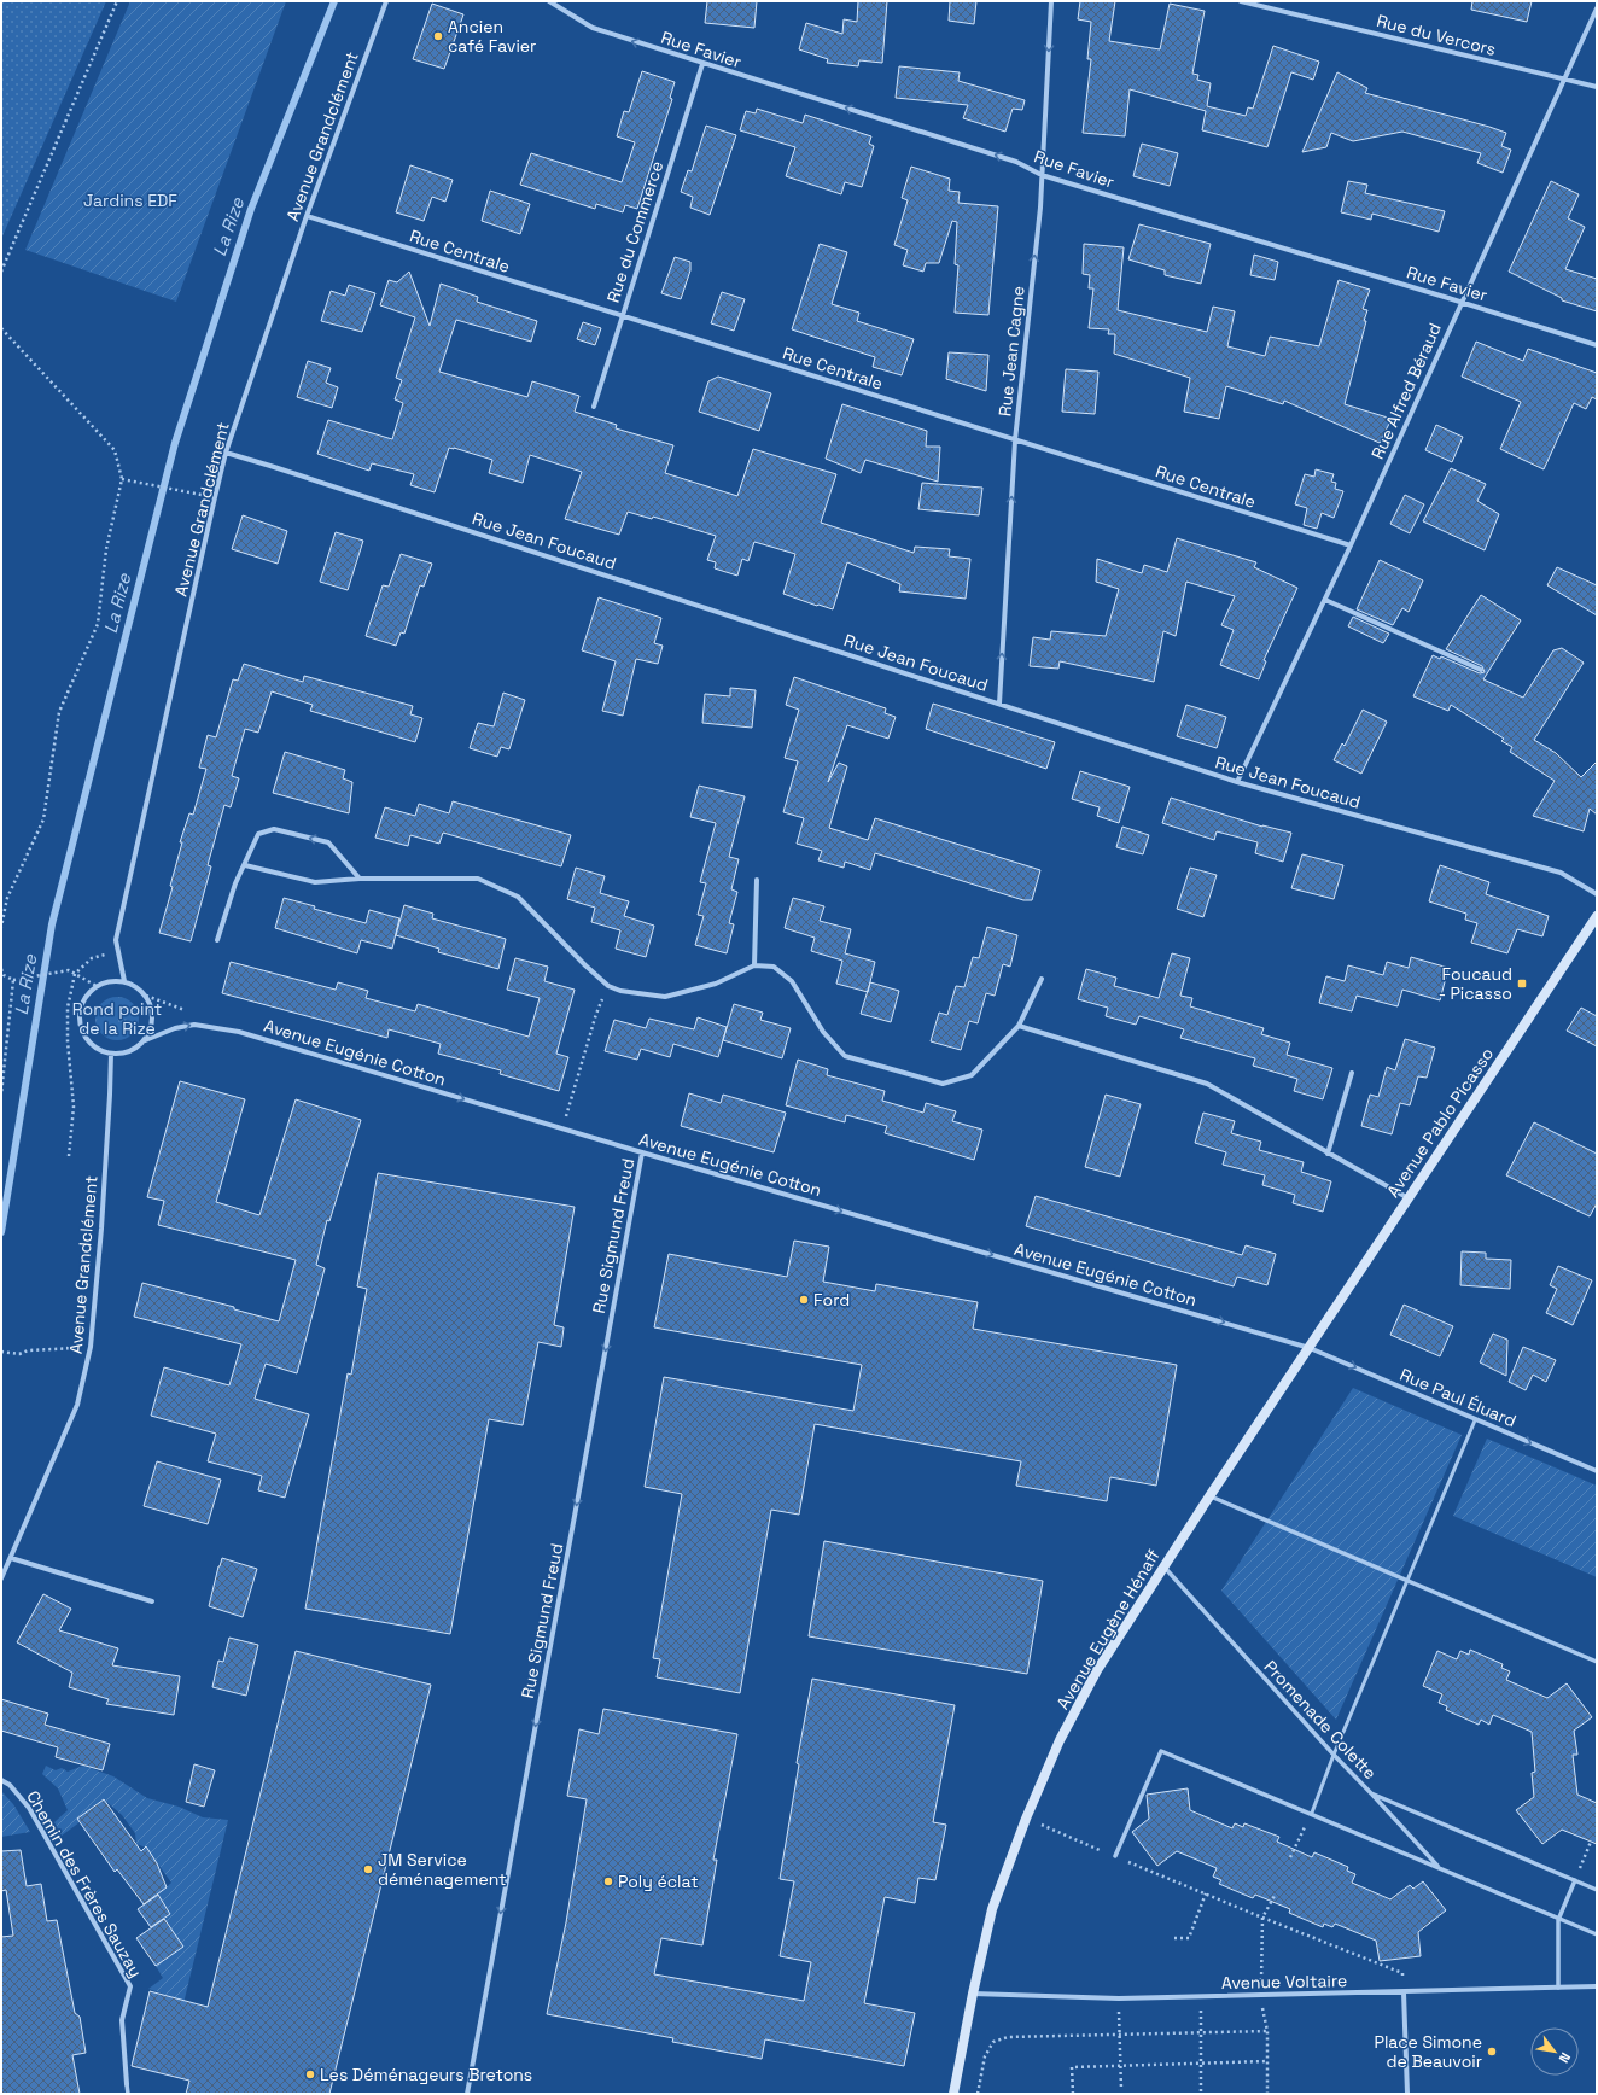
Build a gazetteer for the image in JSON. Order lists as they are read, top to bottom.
{
  "streets": {
    "main road": ["Avenue Pablo Picasso", "Avenue Eugène Hénaff"],
    "street": [
      "Rue du Vercors",
      "Rue Favier",
      "Avenue Grandclément",
      "Rue du Commerce",
      "Rue Centrale",
      "Rue Jean Cagne",
      "Rue Alfred Béraud",
      "Rue Jean Foucaud",
      "Avenue Eugénie Cotton",
      "Rue Sigmund Freud",
      "Rue Paul Éluard",
      "Promenade Colette",
      "Chemin des Frères Sauzay",
      "Avenue Voltaire"
    ]
  },
  "crossings": [
    ["Rue du Vercors", "Rue Alfred Béraud"],
    ["Rue Favier", "Rue du Commerce"],
    ["Rue Favier", "Rue Jean Cagne"],
    ["Rue Favier", "Rue Alfred Béraud"],
    ["Avenue Grandclément", "Rue Centrale"],
    ["Avenue Grandclément", "Rue Jean Foucaud"],
    ["Avenue Grandclément", "Avenue Eugénie Cotton"],
    ["Rue du Commerce", "Rue Centrale"],
    ["Rue Centrale", "Rue Jean Cagne"],
    ["Rue Centrale", "Rue Alfred Béraud"],
    ["Rue Jean Cagne", "Rue Jean Foucaud"],
    ["Rue Alfred Béraud", "Rue Jean Foucaud"],
    ["Avenue Eugénie Cotton", "Avenue Pablo Picasso"],
    ["Avenue Eugénie Cotton", "Rue Sigmund Freud"],
    ["Avenue Eugénie Cotton", "Rue Paul Éluard"],
    ["Avenue Eugénie Cotton", "Avenue Eugène Hénaff"],
    ["Avenue Pablo Picasso", "Rue Paul Éluard"],
    ["Avenue Pablo Picasso", "Avenue Eugène Hénaff"],
    ["Rue Paul Éluard", "Avenue Eugène Hénaff"],
    ["Avenue Eugène Hénaff", "Promenade Colette"],
    ["Avenue Eugène Hénaff", "Avenue Voltaire"]
  ],
  "one_way": [
    "Rue Favier",
    "Avenue Eugénie Cotton",
    "Rue Sigmund Freud",
    "Rue Paul Éluard"
  ],
  "water": ["La Rize"],
  "parks": ["Jardins EDF", "Rond point de la Rize"],
  "places": {
    "other": [
      "Ancien café Favier",
      "Ford",
      "JM Service déménagement",
      "Poly éclat",
      "Place Simone de Beauvoir",
      "Les Déménageurs Bretons"
    ],
    "transit": ["Foucaud - Picasso"]
  },
  "north": "bottom right"
}
